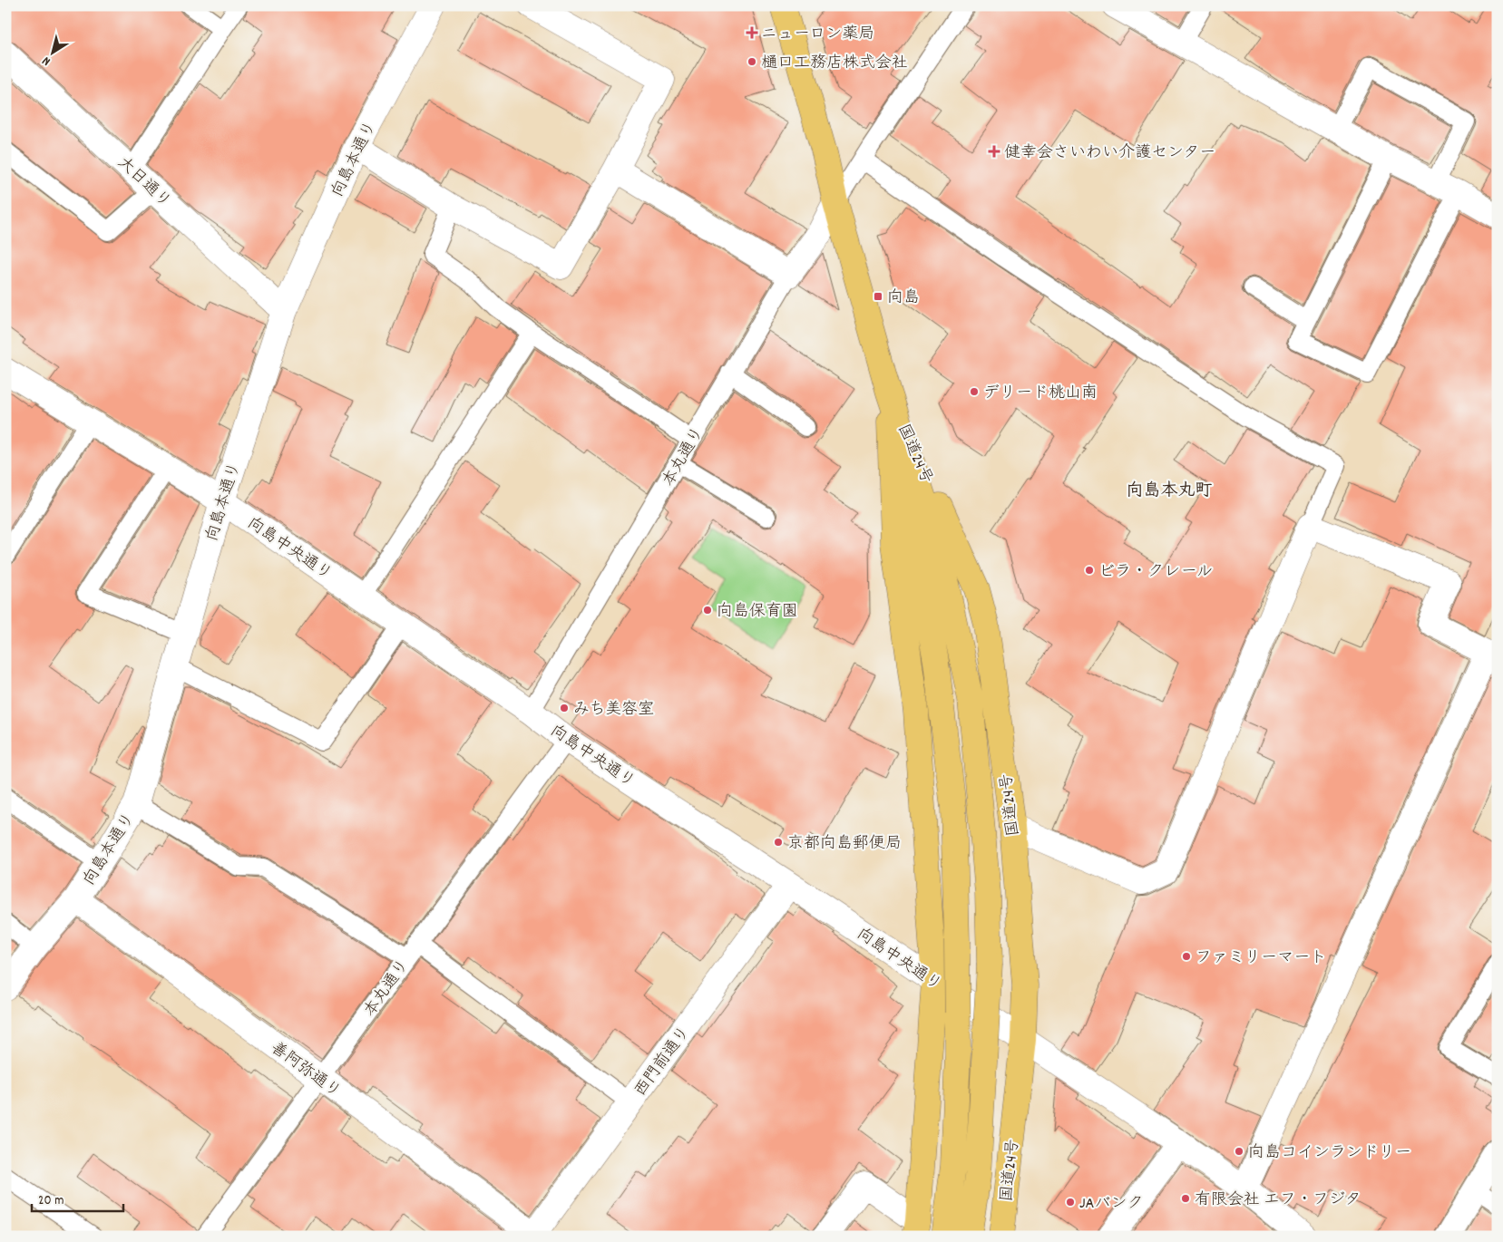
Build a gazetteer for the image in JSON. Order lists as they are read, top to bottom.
{
  "streets": {
    "highway": ["国道24号"],
    "street": [
      "向島本通り",
      "大日通り",
      "本丸通り",
      "向島中央通り",
      "西門前通り",
      "善阿弥通り"
    ]
  },
  "crossings": [
    ["向島本通り", "大日通り"],
    ["向島本通り", "向島中央通り"],
    ["向島本通り", "善阿弥通り"],
    ["国道24号", "本丸通り"],
    ["国道24号", "向島中央通り"],
    ["本丸通り", "向島中央通り"],
    ["本丸通り", "善阿弥通り"],
    ["向島中央通り", "西門前通り"],
    ["西門前通り", "善阿弥通り"]
  ],
  "districts": ["向島本丸町"],
  "places": {
    "health": ["ニューロン薬局", "健幸会さいわい介護センター"],
    "other": [
      "樋口工務店株式会社",
      "デリード桃山南",
      "ビラ・クレール",
      "向島保育園",
      "みち美容室",
      "京都向島郵便局",
      "ファミリーマート",
      "向島コインランドリー",
      "有限会社 エフ・フジタ",
      "JAバンク"
    ],
    "transit": ["向島"]
  },
  "scale_bar": "20 m",
  "north": "bottom left"
}
